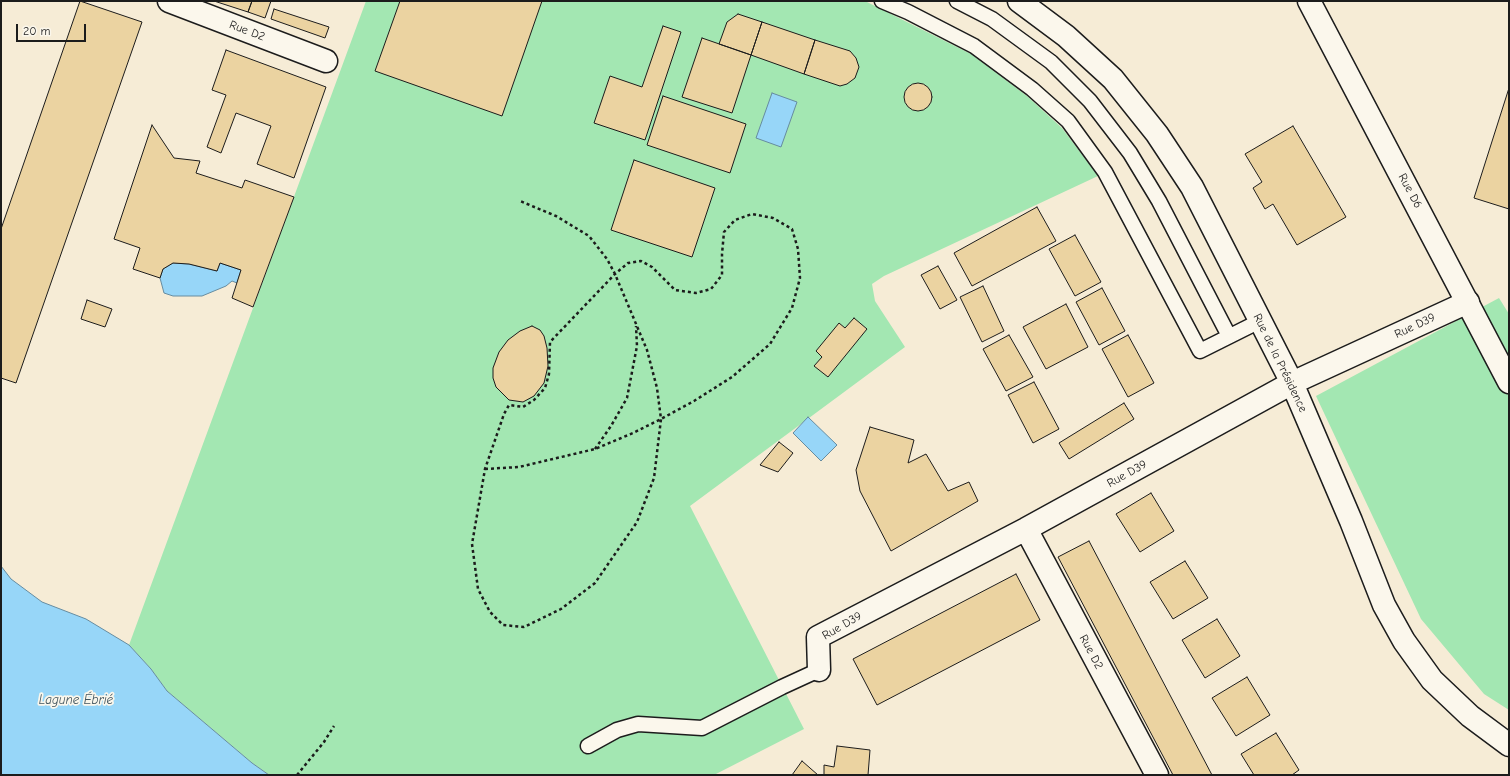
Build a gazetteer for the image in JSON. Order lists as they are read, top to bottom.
{
  "streets": {
    "street": [
      "Rue D2",
      "Rue D6",
      "Rue D39",
      "Rue de la Présidence"
    ]
  },
  "crossings": [
    ["Rue D2", "Rue D39"],
    ["Rue D6", "Rue D39"],
    ["Rue D39", "Rue de la Présidence"]
  ],
  "water": ["Lagune Ébrié"],
  "scale_bar": "20 m"
}
